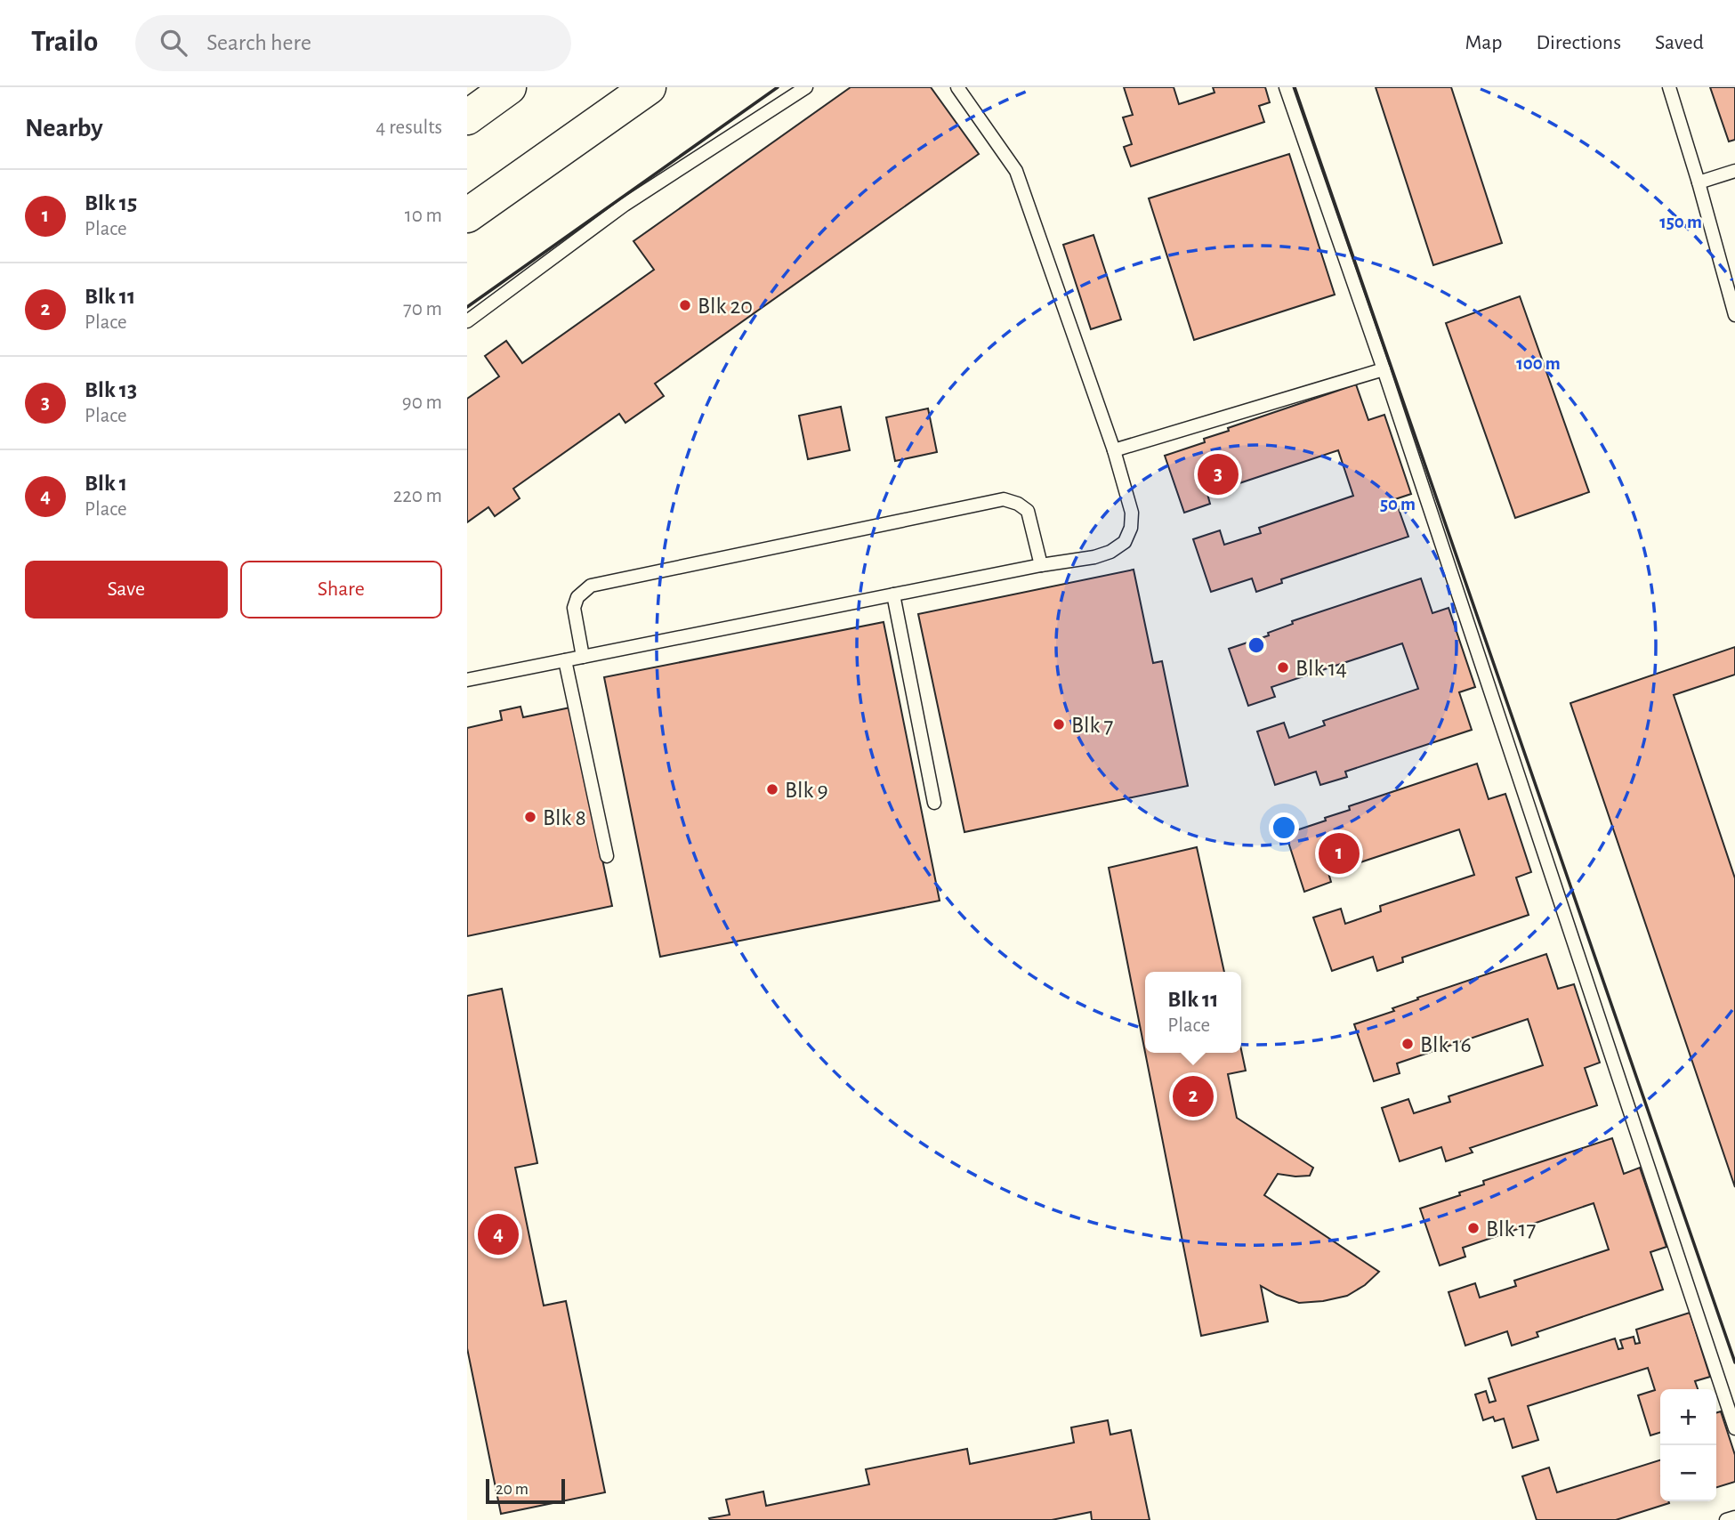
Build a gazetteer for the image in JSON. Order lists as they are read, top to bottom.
{
  "places": [
    "Blk 20",
    "Blk 14",
    "Blk 7",
    "Blk 9",
    "Blk 8",
    "Blk 16",
    "Blk 17"
  ],
  "scale_bar": "20 m",
  "page": {
    "header": "Trailo",
    "search": "Search here",
    "nav": ["Map", "Directions", "Saved"],
    "heading": ["Nearby", "4 results"],
    "list": [
      {
        "mark": "1",
        "name": "Blk 15",
        "note": "Place",
        "value": "10 m"
      },
      {
        "mark": "2",
        "name": "Blk 11",
        "note": "Place",
        "value": "70 m"
      },
      {
        "mark": "3",
        "name": "Blk 13",
        "note": "Place",
        "value": "90 m"
      },
      {
        "mark": "4",
        "name": "Blk 1",
        "note": "Place",
        "value": "220 m"
      }
    ],
    "pins": [
      "3",
      "1",
      "2",
      "4"
    ],
    "buttons": ["Save", "Share"],
    "popup": ["Blk 11", "Place"],
    "map_buttons": ["+", "−"],
    "scale": "20 m"
  },
  "rings": ["150 m", "100 m", "50 m"]
}
